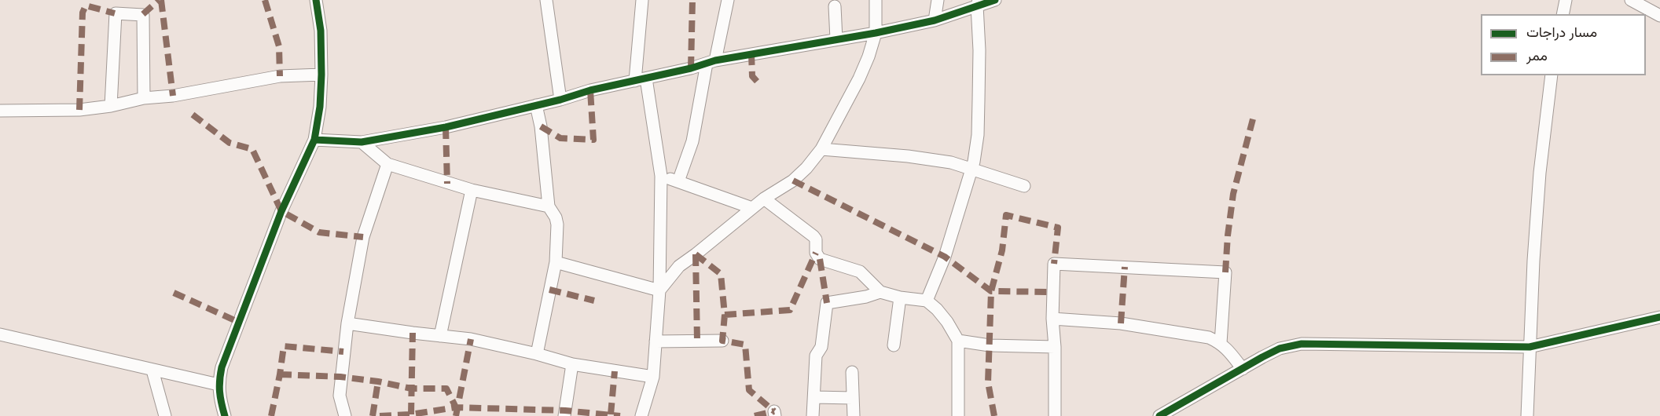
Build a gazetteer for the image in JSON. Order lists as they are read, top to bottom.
{
  "legend": ["مسار دراجات", "ممر"]
}
